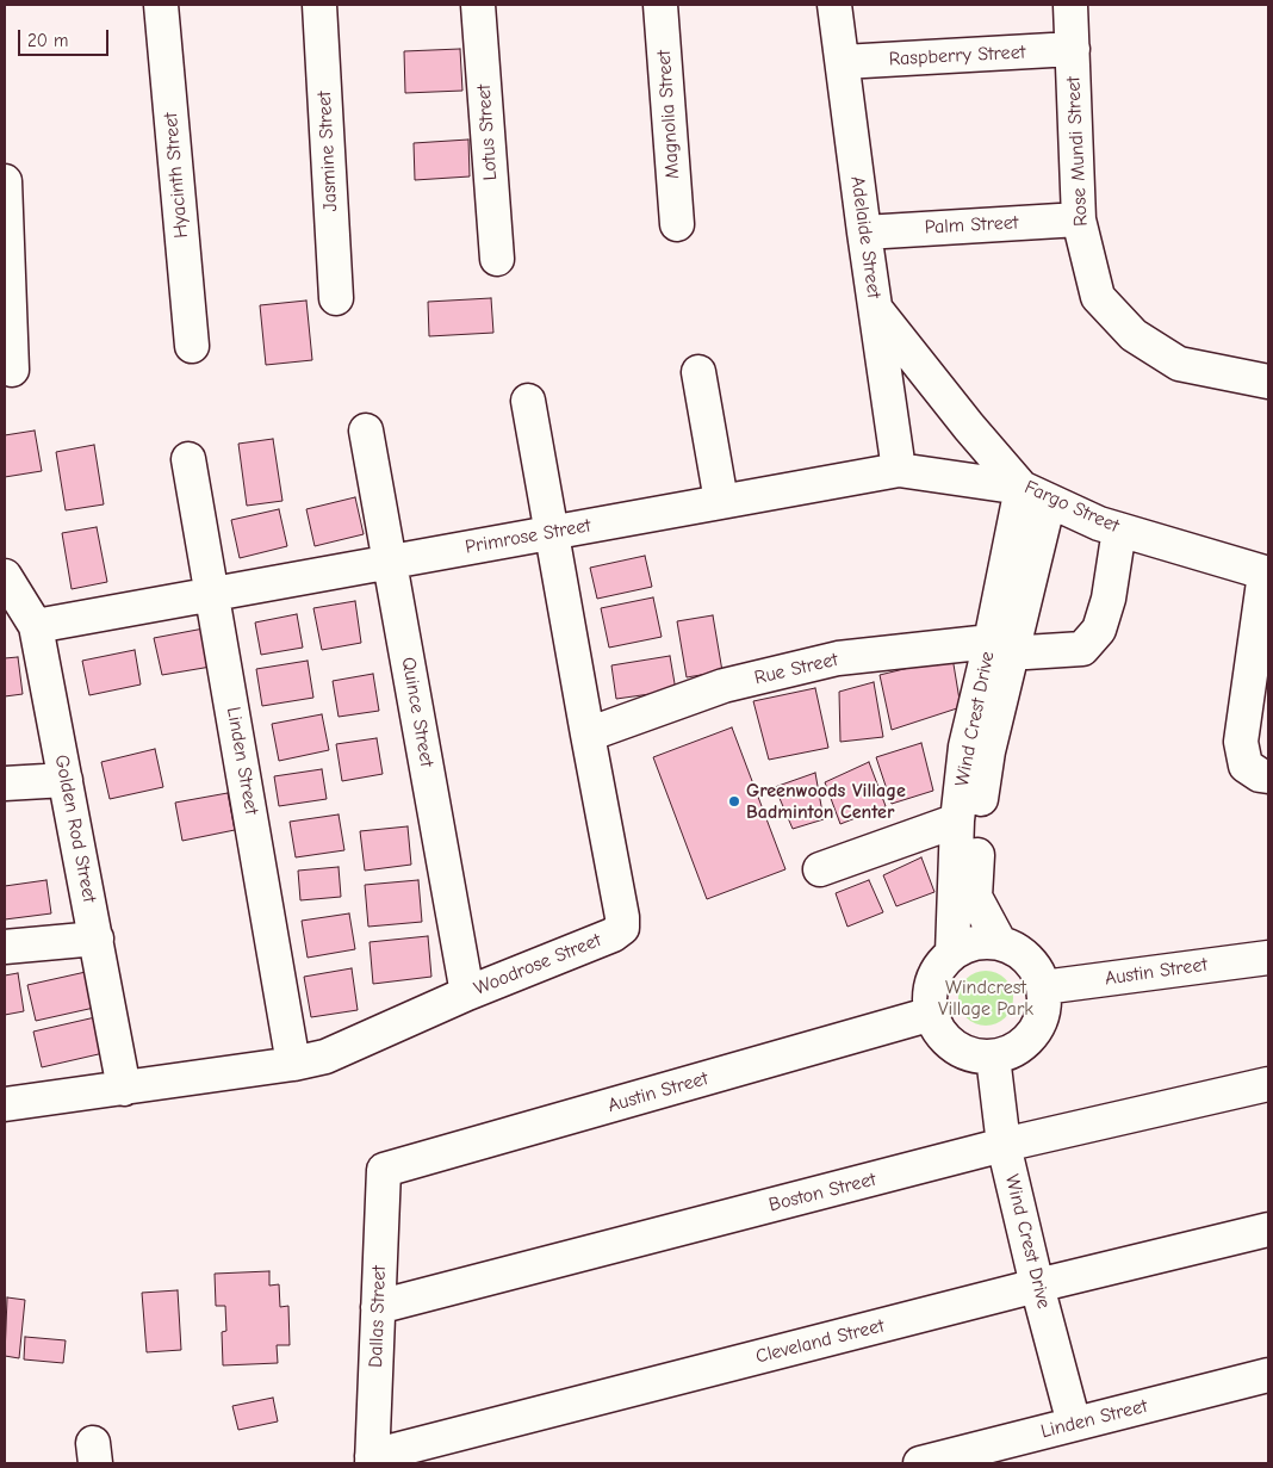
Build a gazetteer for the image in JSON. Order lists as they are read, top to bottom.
{
  "streets": {
    "street": [
      "Raspberry Street",
      "Magnolia Street",
      "Lotus Street",
      "Jasmine Street",
      "Rose Mundi Street",
      "Hyacinth Street",
      "Palm Street",
      "Adelaide Street",
      "Fargo Street",
      "Primrose Street",
      "Rue Street",
      "Quince Street",
      "Wind Crest Drive",
      "Linden Street",
      "Golden Rod Street",
      "Woodrose Street",
      "Austin Street",
      "Boston Street",
      "Dallas Street",
      "Cleveland Street"
    ]
  },
  "crossings": [
    ["Raspberry Street", "Rose Mundi Street"],
    ["Raspberry Street", "Adelaide Street"],
    ["Rose Mundi Street", "Palm Street"],
    ["Palm Street", "Adelaide Street"],
    ["Adelaide Street", "Fargo Street"],
    ["Adelaide Street", "Primrose Street"],
    ["Fargo Street", "Primrose Street"],
    ["Fargo Street", "Rue Street"],
    ["Fargo Street", "Wind Crest Drive"],
    ["Primrose Street", "Quince Street"],
    ["Primrose Street", "Wind Crest Drive"],
    ["Primrose Street", "Linden Street"],
    ["Primrose Street", "Golden Rod Street"],
    ["Primrose Street", "Woodrose Street"],
    ["Rue Street", "Wind Crest Drive"],
    ["Rue Street", "Woodrose Street"],
    ["Quince Street", "Woodrose Street"],
    ["Wind Crest Drive", "Linden Street"],
    ["Wind Crest Drive", "Austin Street"],
    ["Wind Crest Drive", "Boston Street"],
    ["Wind Crest Drive", "Cleveland Street"],
    ["Linden Street", "Woodrose Street"],
    ["Golden Rod Street", "Woodrose Street"],
    ["Austin Street", "Dallas Street"],
    ["Boston Street", "Dallas Street"],
    ["Dallas Street", "Cleveland Street"]
  ],
  "parks": ["Windcrest Village Park"],
  "places": ["Greenwoods Village Badminton Center"],
  "scale_bar": "20 m"
}
